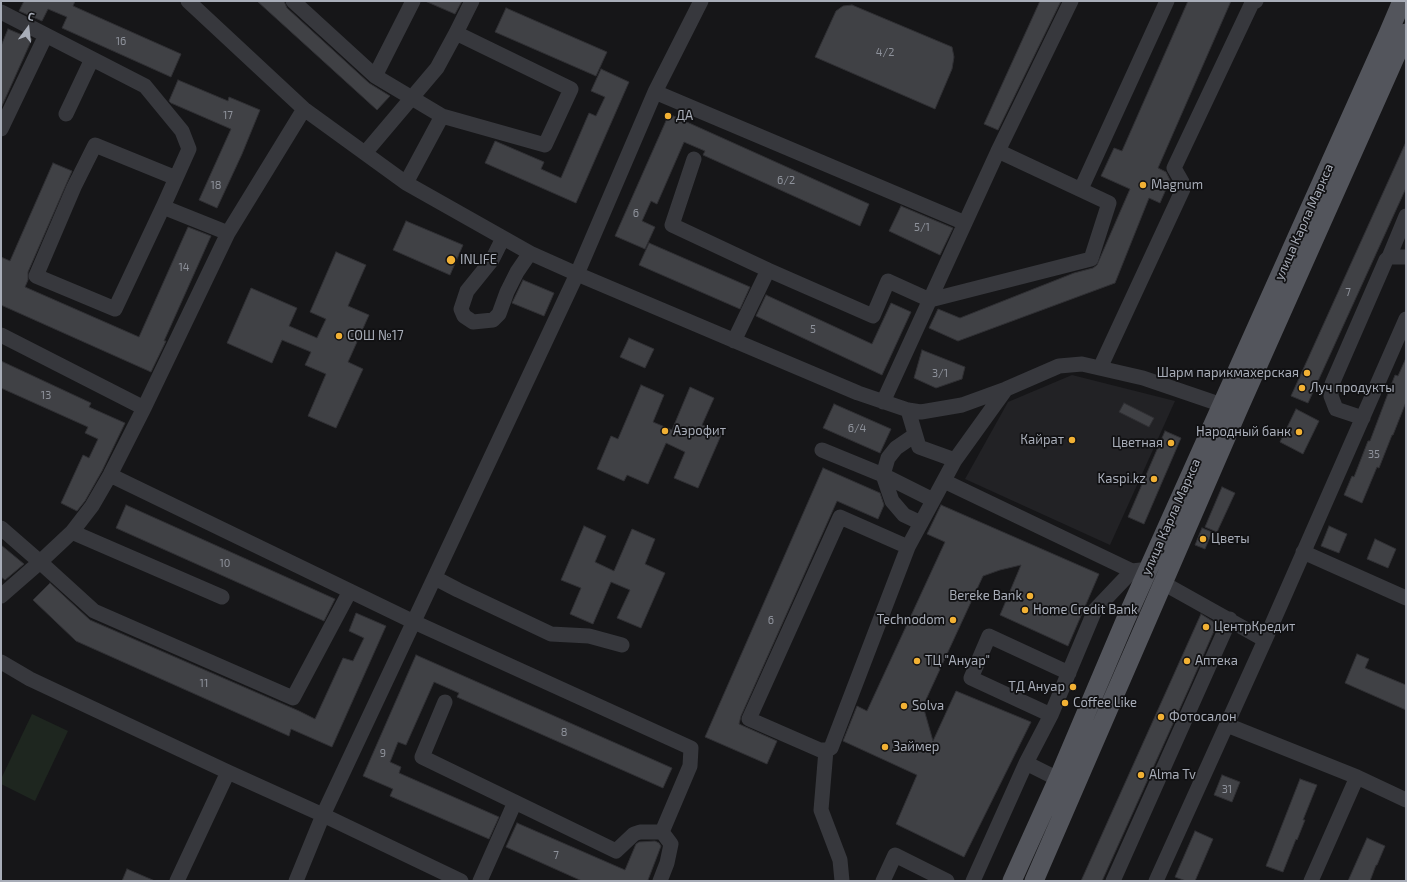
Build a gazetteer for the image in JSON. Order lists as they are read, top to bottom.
{
  "streets": {
    "main road": ["улица Карла Маркса"]
  },
  "places": [
    "ДА",
    "Magnum",
    "INLIFE",
    "СОШ №17",
    "Шарм парикмахерская",
    "Луч продукты",
    "Аэрофит",
    "Народный банк",
    "Кайрат",
    "Цветная",
    "Kaspi.kz",
    "Цветы",
    "Bereke Bank",
    "Home Credit Bank",
    "Technodom",
    "ЦентрКредит",
    "ТЦ \"Ануар\"",
    "Аптека",
    "ТД Ануар",
    "Coffee Like",
    "Solva",
    "Фотосалон",
    "Займер",
    "Alma Tv"
  ],
  "house_numbers": [
    "16",
    "4/2",
    "17",
    "6/2",
    "18",
    "6",
    "5/1",
    "14",
    "7",
    "5",
    "3/1",
    "13",
    "6/4",
    "35",
    "10",
    "6",
    "11",
    "8",
    "9",
    "31",
    "7"
  ],
  "north": "top"
}
